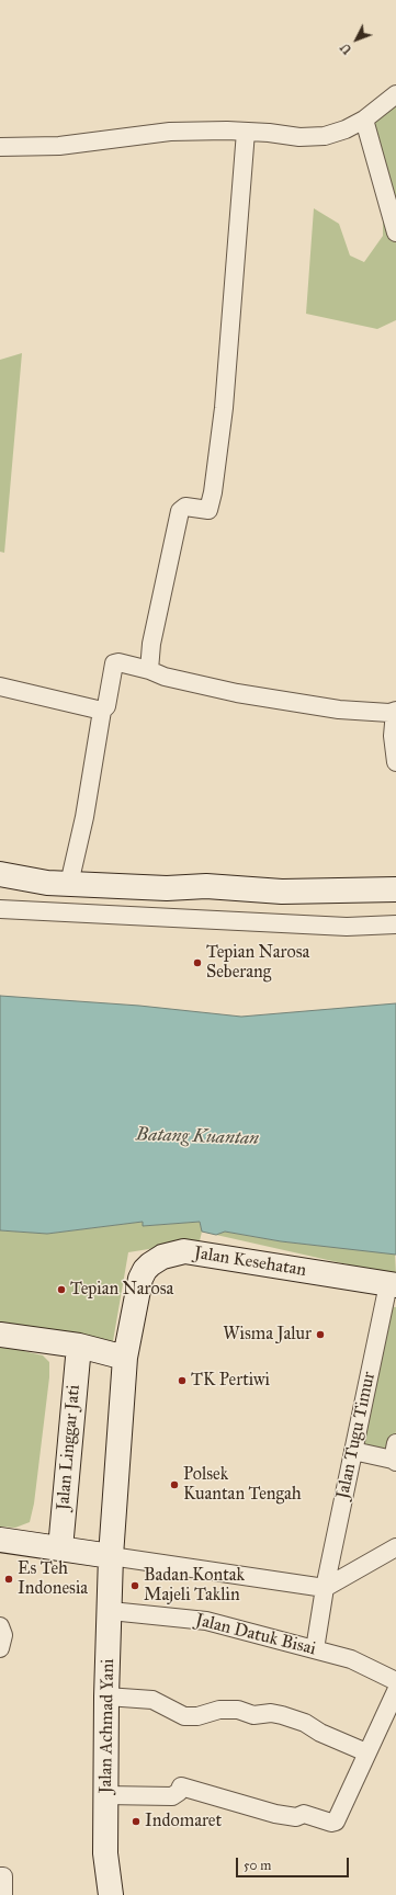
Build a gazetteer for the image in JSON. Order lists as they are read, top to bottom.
{
  "streets": {
    "street": [
      "Jalan Kesehatan",
      "Jalan Tugu Timur",
      "Jalan Linggar Jati",
      "Jalan Datuk Bisai",
      "Jalan Achmad Yani"
    ]
  },
  "crossings": [
    ["Jalan Kesehatan", "Jalan Tugu Timur"],
    ["Jalan Tugu Timur", "Jalan Datuk Bisai"],
    ["Jalan Datuk Bisai", "Jalan Achmad Yani"]
  ],
  "water": ["Batang Kuantan"],
  "places": [
    "Tepian Narosa Seberang",
    "Tepian Narosa",
    "Wisma Jalur",
    "TK Pertiwi",
    "Polsek Kuantan Tengah",
    "Es Teh Indonesia",
    "Badan Kontak Majeli Taklin",
    "Indomaret"
  ],
  "scale_bar": "50 m",
  "north": "bottom left"
}
